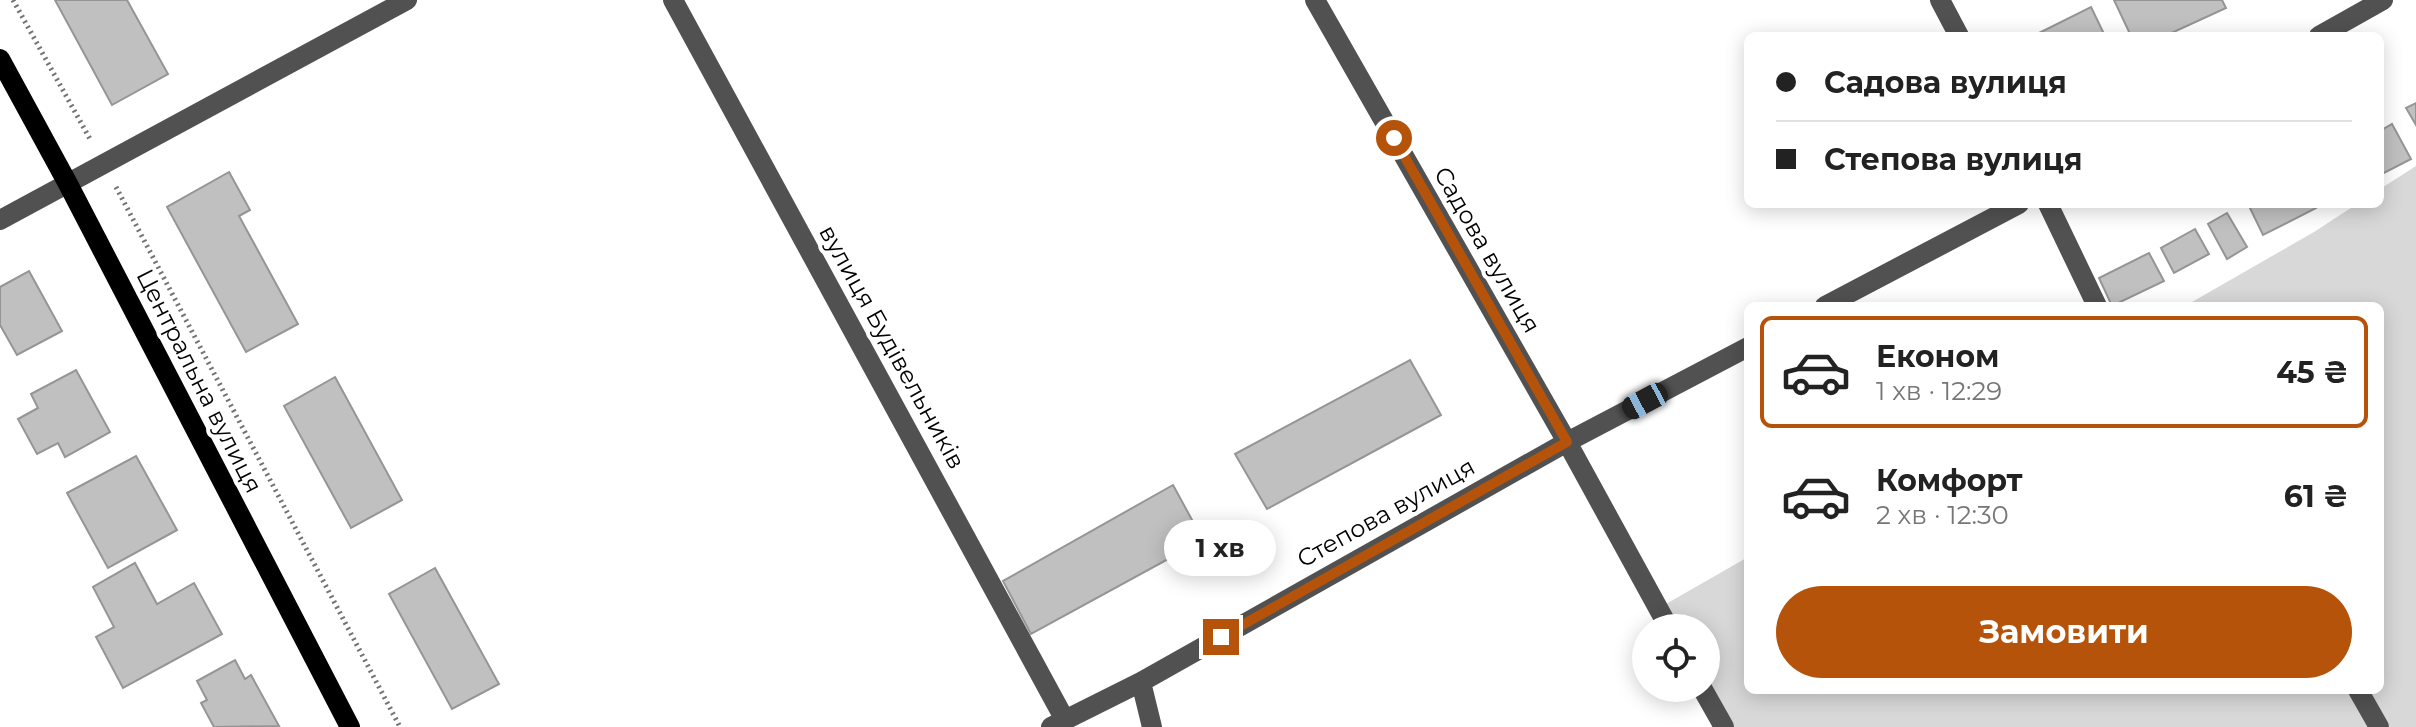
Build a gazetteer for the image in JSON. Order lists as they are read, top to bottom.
{
  "streets": {
    "main road": ["Центральна вулиця"],
    "street": ["Садова вулиця", "вулиця Будівельників", "Степова вулиця"]
  },
  "crossings": [
    ["Садова вулиця", "Степова вулиця"],
    ["вулиця Будівельників", "Степова вулиця"]
  ],
  "page": {
    "banner": ["Садова вулиця", "Степова вулиця"],
    "list": [
      {
        "name": "Економ",
        "note": "1 хв · 12:29",
        "value": "45 ₴"
      },
      {
        "name": "Комфорт",
        "note": "2 хв · 12:30",
        "value": "61 ₴"
      }
    ],
    "bubble": "1 хв",
    "buttons": "Замовити"
  }
}
